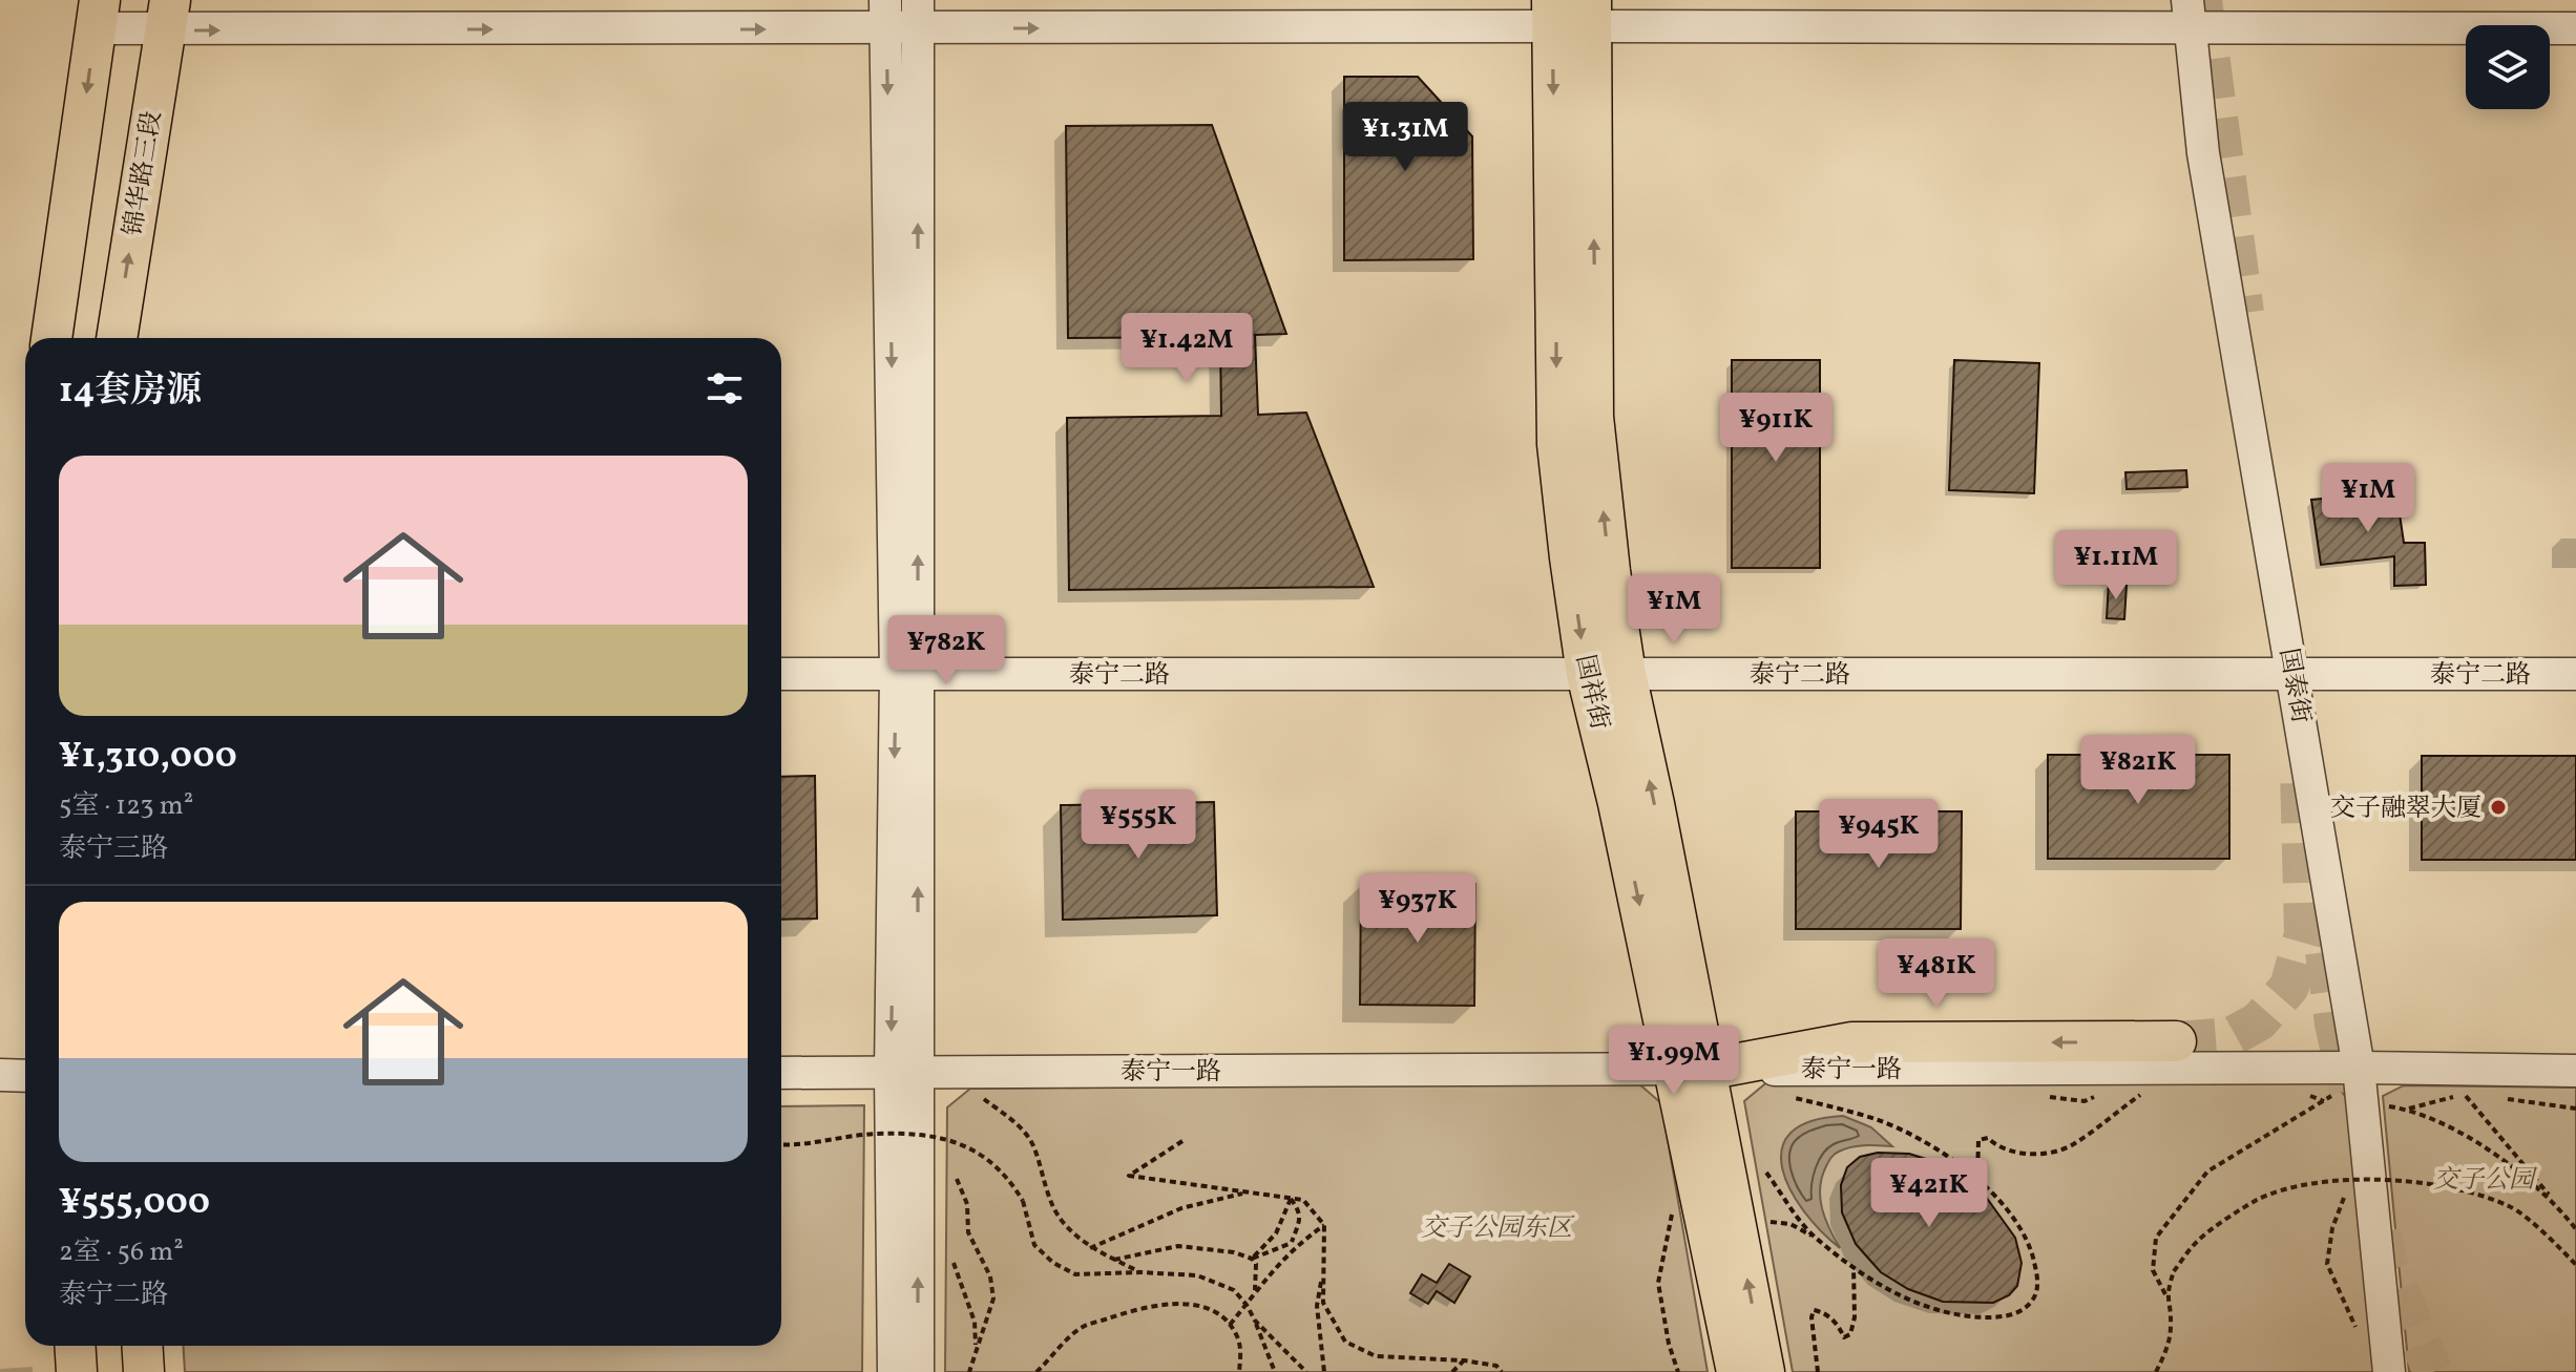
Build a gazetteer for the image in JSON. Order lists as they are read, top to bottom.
{
  "streets": {
    "main road": ["锦华路三段", "国祥街"],
    "street": ["泰宁二路", "国泰街", "泰宁一路"]
  },
  "crossings": [
    ["泰宁二路", "国泰街"],
    ["泰宁二路", "国祥街"],
    ["国泰街", "泰宁一路"],
    ["国祥街", "泰宁一路"]
  ],
  "parks": ["交子公园", "交子公园东区"],
  "places": ["交子融翠大厦"],
  "page": {
    "price": [
      "¥1.31M",
      "¥1.42M",
      "¥911K",
      "¥1M",
      "¥1.11M",
      "¥1M",
      "¥782K",
      "¥821K",
      "¥555K",
      "¥945K",
      "¥937K",
      "¥481K",
      "¥1.99M",
      "¥421K"
    ],
    "heading": "14套房源",
    "list": [
      {
        "name": "¥1,310,000",
        "note": "5室 · 123 m² · 泰宁三路"
      },
      {
        "name": "¥555,000",
        "note": "2室 · 56 m² · 泰宁二路"
      }
    ]
  }
}
